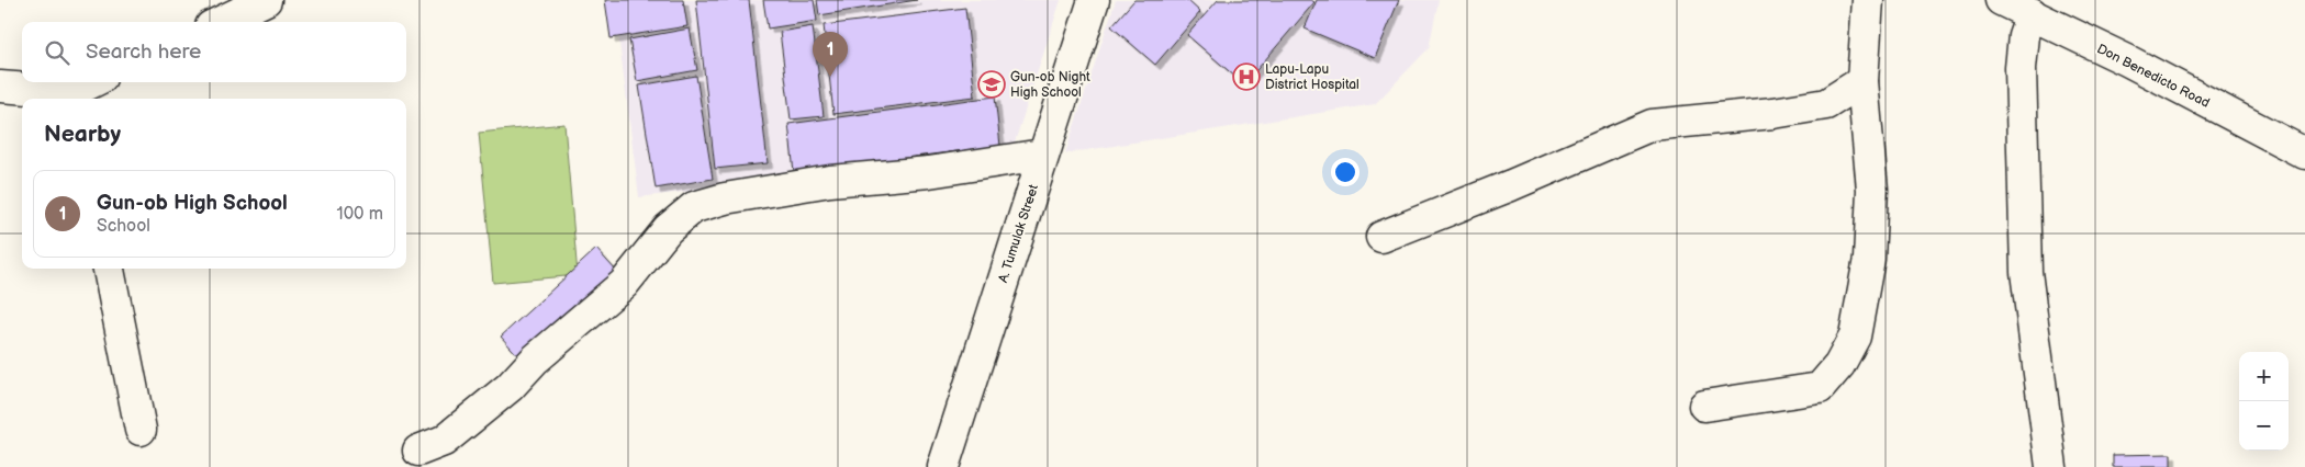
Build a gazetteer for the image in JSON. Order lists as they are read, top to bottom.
{
  "streets": {
    "street": ["Don Benedicto Road", "A. Tumulak Street"]
  },
  "places": {
    "hospital": ["Lapu-Lapu District Hospital"],
    "school or university": ["Gun-ob Night High School"]
  },
  "page": {
    "search": "Search here",
    "pins": "1",
    "heading": "Nearby",
    "list": [
      {
        "mark": "1",
        "name": "Gun-ob High School",
        "note": "School",
        "value": "100 m"
      }
    ],
    "map_buttons": ["+", "−"]
  }
}
